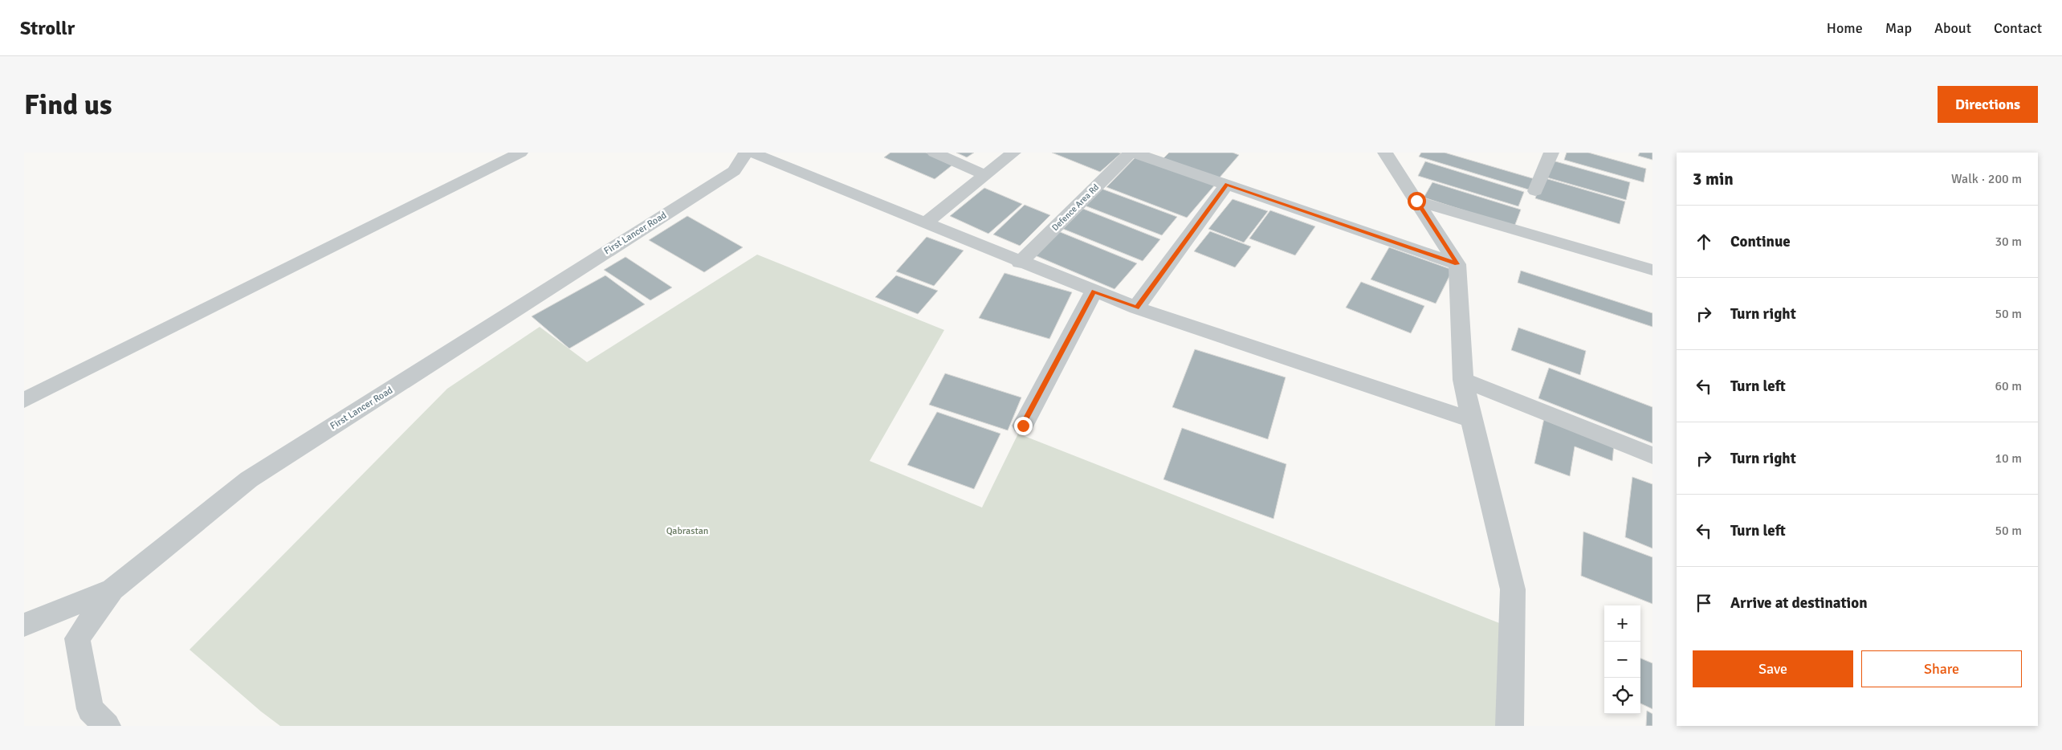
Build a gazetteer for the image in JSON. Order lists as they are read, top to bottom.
{
  "streets": {
    "street": ["Defence Area Rd", "First Lancer Road"]
  },
  "parks": ["Qabrastan"],
  "page": {
    "header": "Strollr",
    "nav": [
      "Home",
      "Map",
      "About",
      "Contact"
    ],
    "buttons": [
      "Directions",
      ["Save", "Share"]
    ],
    "title": "Find us",
    "heading": ["3 min", "Walk · 200 m"],
    "list": [
      ["Continue", "30 m"],
      ["Turn right", "50 m"],
      ["Turn left", "60 m"],
      ["Turn right", "10 m"],
      ["Turn left", "50 m"],
      "Arrive at destination"
    ],
    "map_buttons": ["+", "−"]
  }
}
